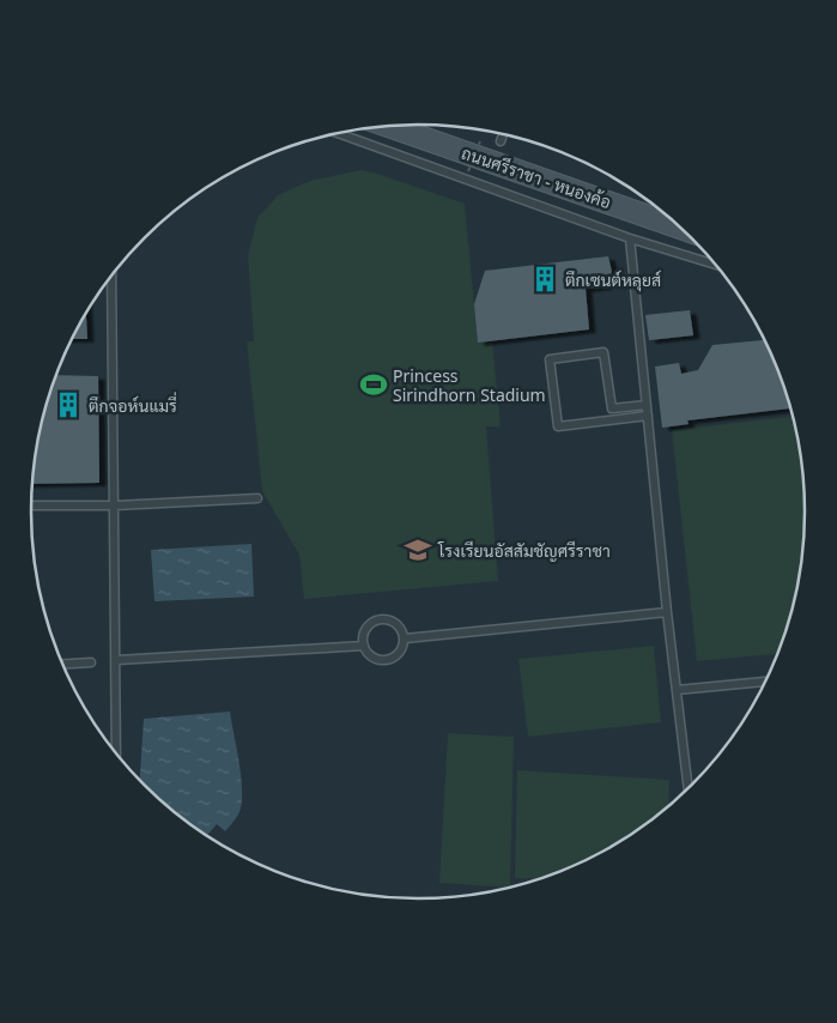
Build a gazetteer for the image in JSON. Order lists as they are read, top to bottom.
{
  "streets": {
    "main road": ["ถนนศรีราชา - หนองค้อ"]
  },
  "places": {
    "building": ["ตึกเซนต์หลุยส์", "ตึกจอห์นแมรี่"],
    "sports": ["Princess Sirindhorn Stadium"],
    "school or university": ["โรงเรียนอัสสัมชัญศรีราชา"]
  }
}
